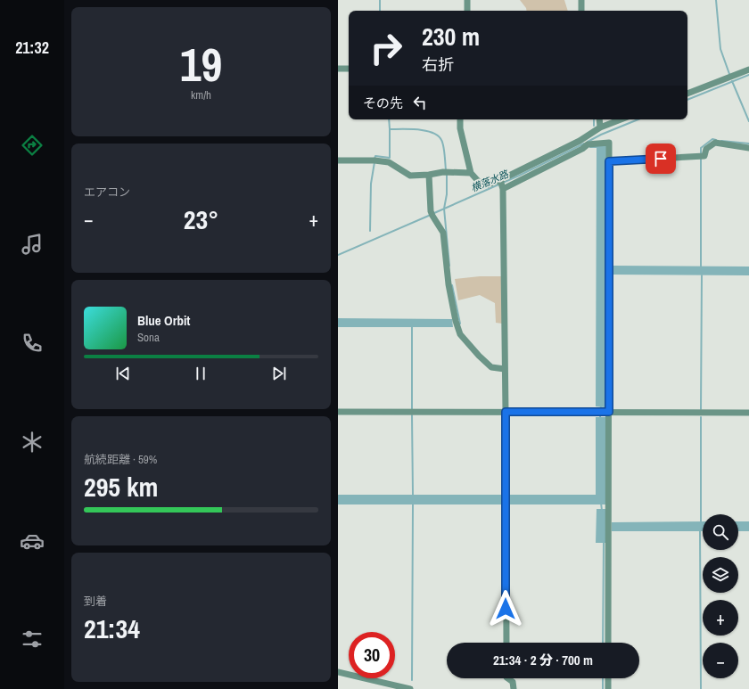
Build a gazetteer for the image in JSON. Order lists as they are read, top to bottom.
{
  "water": ["横落水路"],
  "page": {
    "tabs": "21:32",
    "tile": [
      ["19", "km/h"],
      "エアコン",
      ["航続距離 · 59%", "295 km"],
      ["到着", "21:34"]
    ],
    "turn": ["230 m", "右折"],
    "then": "その先",
    "heat": ["−", "23°", "+"],
    "song": ["Blue Orbit", "Sona"],
    "map_buttons": ["+", "−"],
    "limit": "30",
    "trip": "21:34 · 2 分 · 700 m"
  }
}
